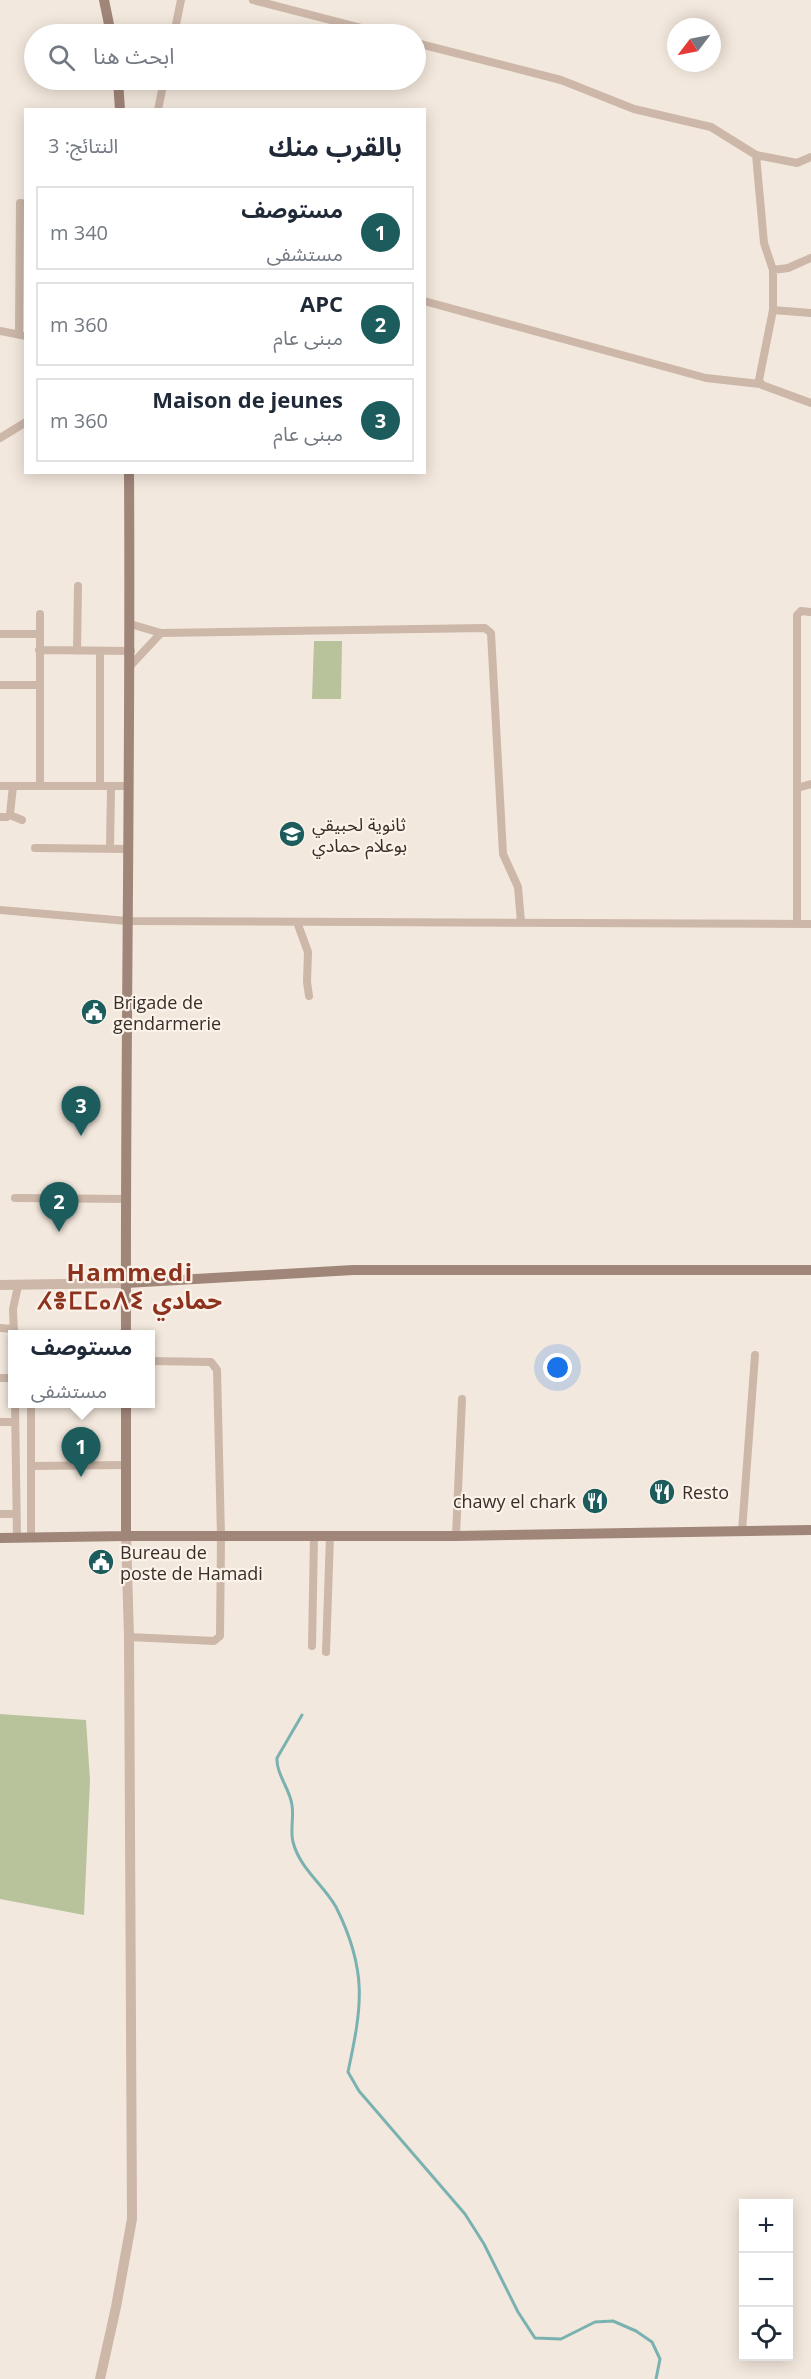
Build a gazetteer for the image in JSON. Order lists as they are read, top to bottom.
{
  "districts": ["Hammedi ⵃⴻⵎⵎⴰⴷⵉ حمادي"],
  "places": {
    "school or university": ["ثانوية لحبيقي بوعلام حمادي"],
    "public building": ["Brigade de gendarmerie", "Bureau de poste de Hamadi"],
    "restaurant": ["Resto", "chawy el chark"]
  },
  "north": "bottom left",
  "page": {
    "search": "ابحث هنا",
    "heading": ["بالقرب منك", "النتائج: 3"],
    "list": [
      {
        "mark": "1",
        "name": "مستوصف",
        "note": "مستشفى",
        "value": "340 m"
      },
      {
        "mark": "2",
        "name": "APC",
        "note": "مبنى عام",
        "value": "360 m"
      },
      {
        "mark": "3",
        "name": "Maison de jeunes",
        "note": "مبنى عام",
        "value": "360 m"
      }
    ],
    "pins": ["3", "2", "1"],
    "popup": ["مستوصف", "مستشفى"],
    "map_buttons": ["+", "−"]
  }
}
